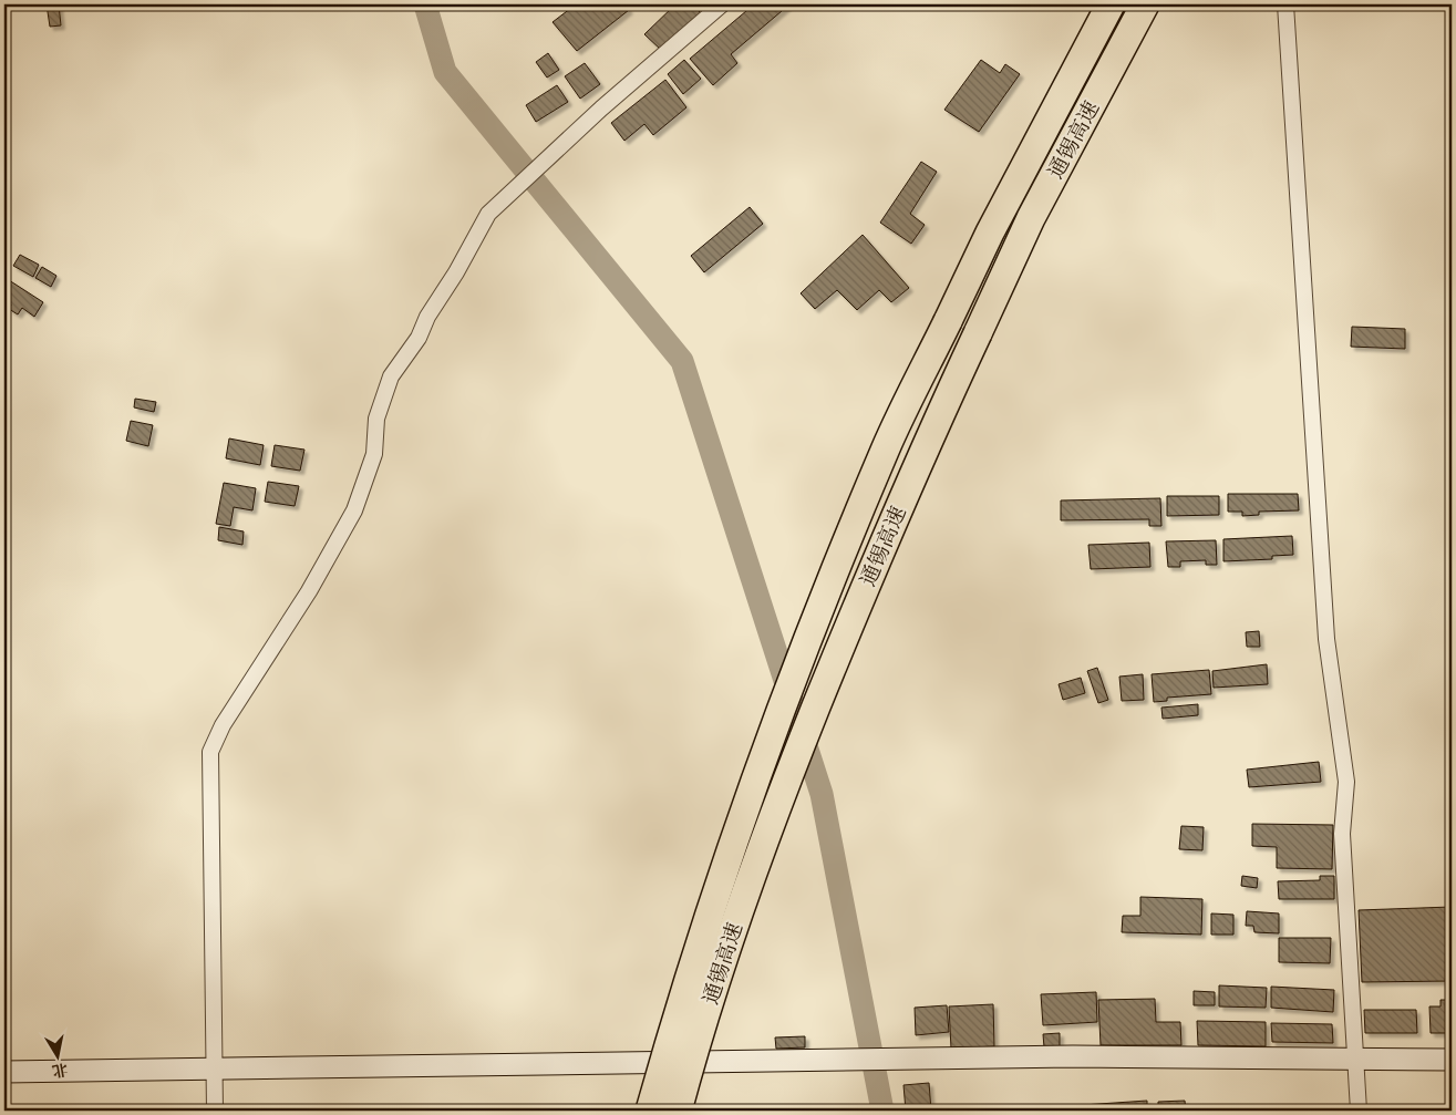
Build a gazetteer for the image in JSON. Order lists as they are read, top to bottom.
{
  "streets": {
    "highway": ["通锡高速"]
  },
  "north": "bottom"
}
